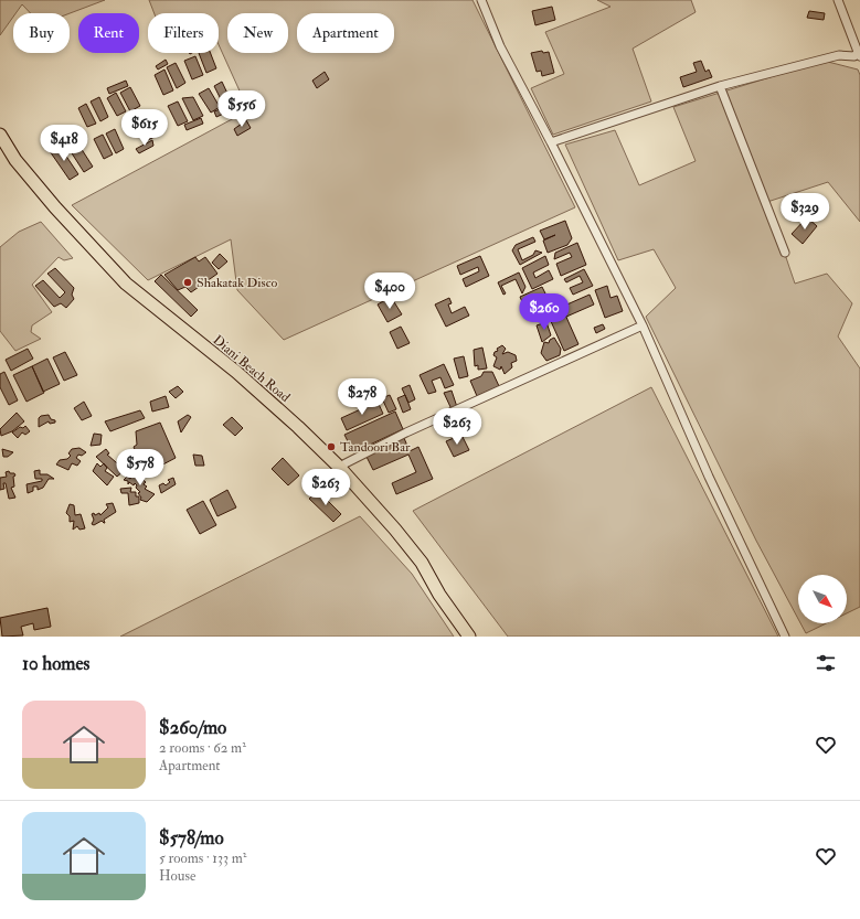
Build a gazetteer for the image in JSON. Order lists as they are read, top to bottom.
{
  "streets": {
    "main road": ["Diani Beach Road"]
  },
  "places": ["Shakatak Disco", "Tandoori Bar"],
  "north": "bottom right",
  "page": {
    "chip": [
      "Buy",
      "Rent",
      "Filters",
      "New",
      "Apartment"
    ],
    "price": [
      "$556",
      "$615",
      "$418",
      "$329",
      "$400",
      "$260",
      "$278",
      "$263",
      "$578",
      "$263"
    ],
    "heading": "10 homes",
    "list": [
      {
        "name": "$260/mo",
        "note": "2 rooms · 62 m² · Apartment"
      },
      {
        "name": "$578/mo",
        "note": "5 rooms · 133 m² · House"
      }
    ]
  }
}
